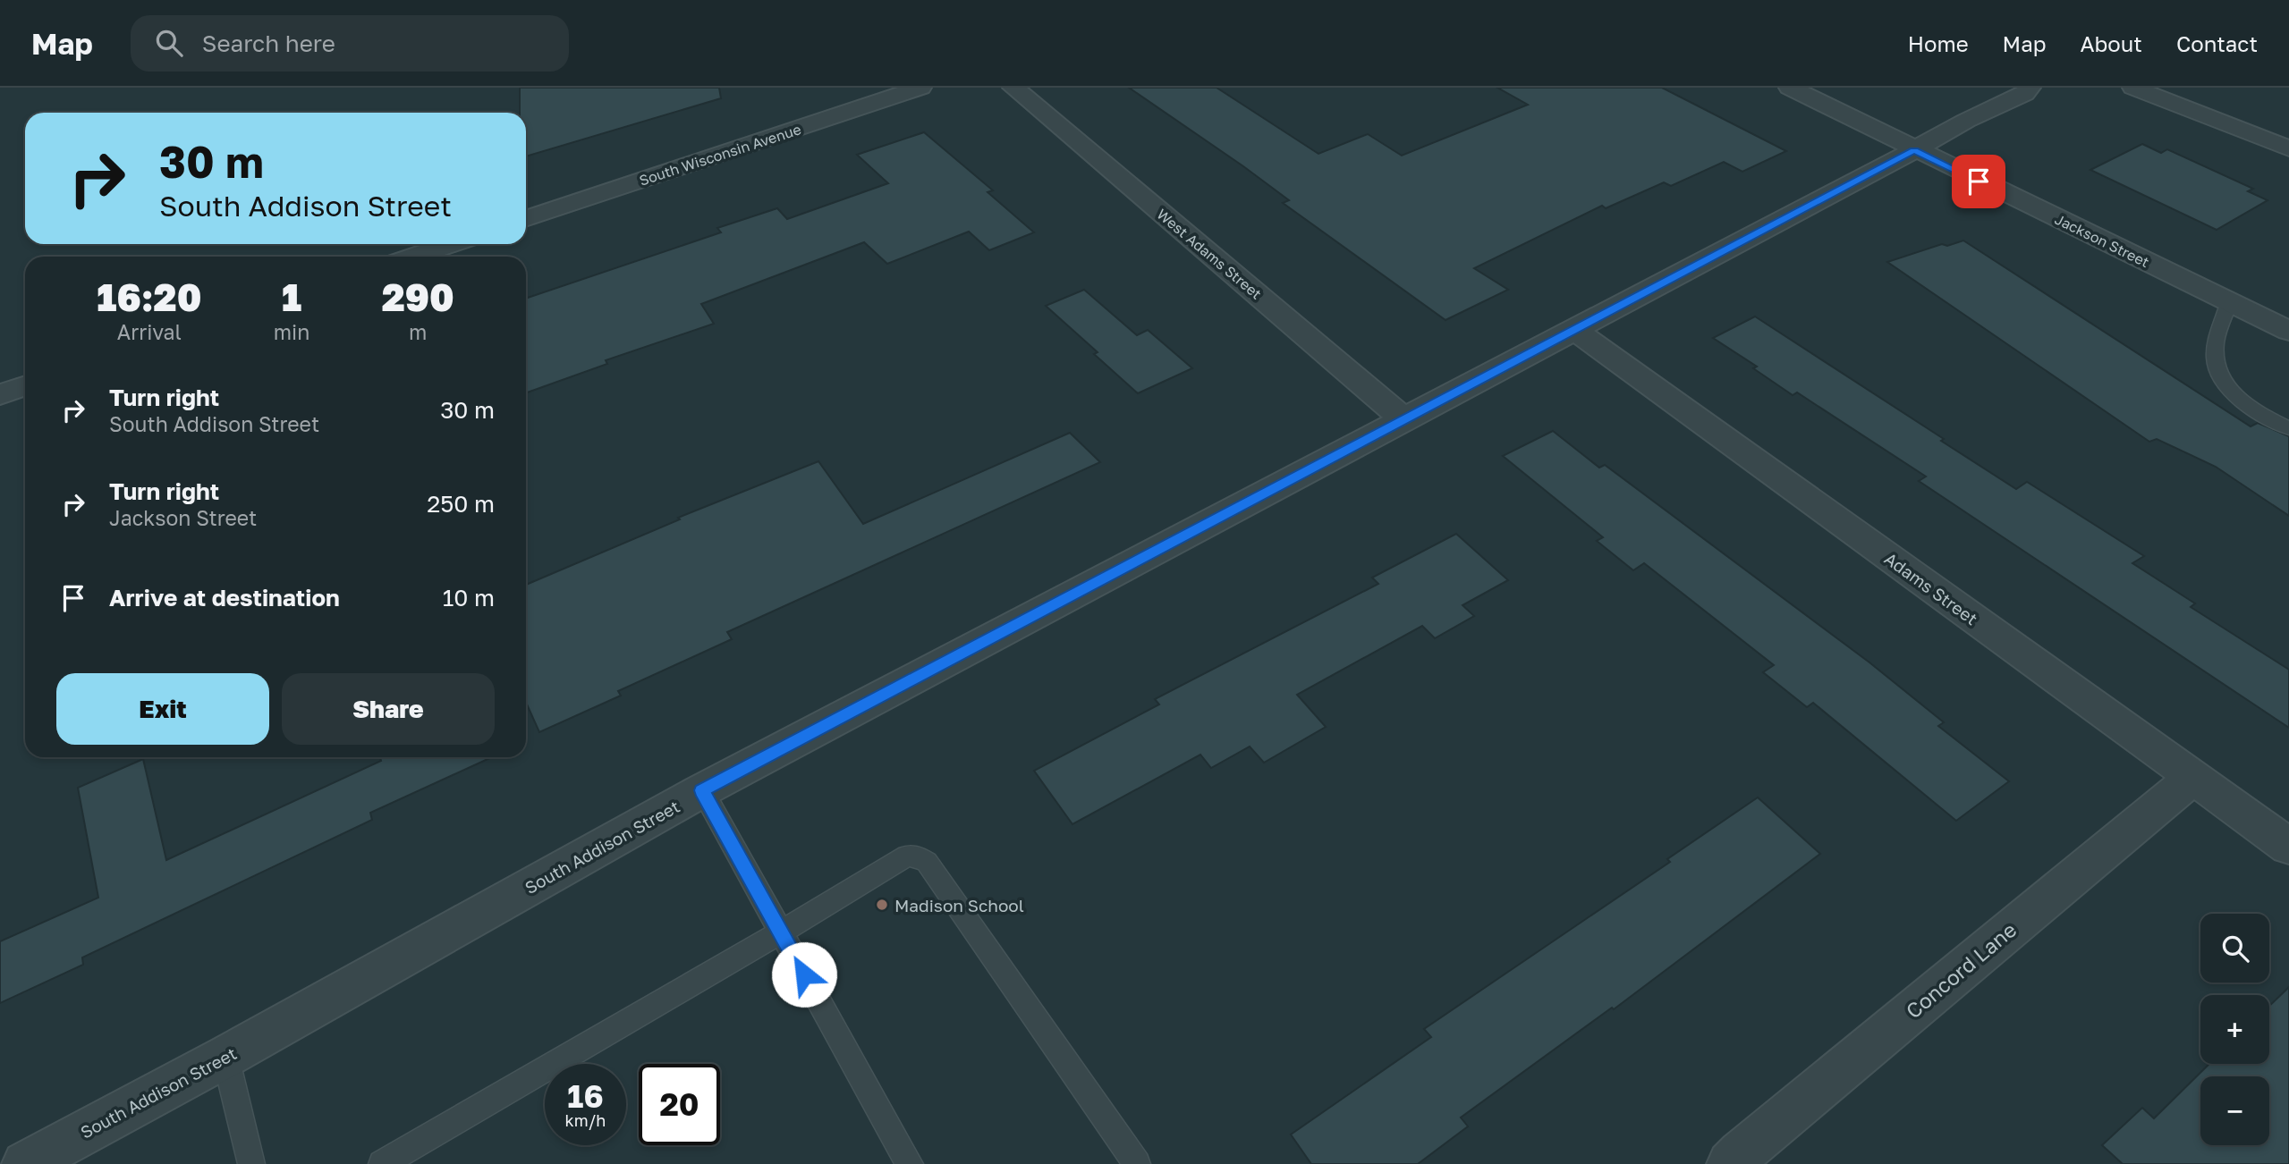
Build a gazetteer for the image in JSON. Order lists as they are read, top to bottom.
{
  "streets": {
    "street": [
      "South Wisconsin Avenue",
      "Jackson Street",
      "West Adams Street",
      "Adams Street",
      "South Addison Street",
      "Concord Lane"
    ]
  },
  "crossings": [
    ["Jackson Street", "South Addison Street"],
    ["West Adams Street", "South Addison Street"],
    ["Adams Street", "South Addison Street"],
    ["Adams Street", "Concord Lane"]
  ],
  "places": ["Madison School"],
  "page": {
    "header": "Map",
    "search": "Search here",
    "nav": [
      "Home",
      "Map",
      "About",
      "Contact"
    ],
    "turn": ["30 m", "South Addison Street"],
    "eta": [
      "16:20",
      "Arrival",
      "1",
      "min",
      "290",
      "m"
    ],
    "list": [
      {
        "name": "Turn right",
        "note": "South Addison Street",
        "value": "30 m"
      },
      {
        "name": "Turn right",
        "note": "Jackson Street",
        "value": "250 m"
      },
      {
        "name": "Arrive at destination",
        "value": "10 m"
      }
    ],
    "buttons": ["Exit", "Share"],
    "map_buttons": ["+", "−"],
    "speed": "16 km/h",
    "limit": "20"
  }
}
